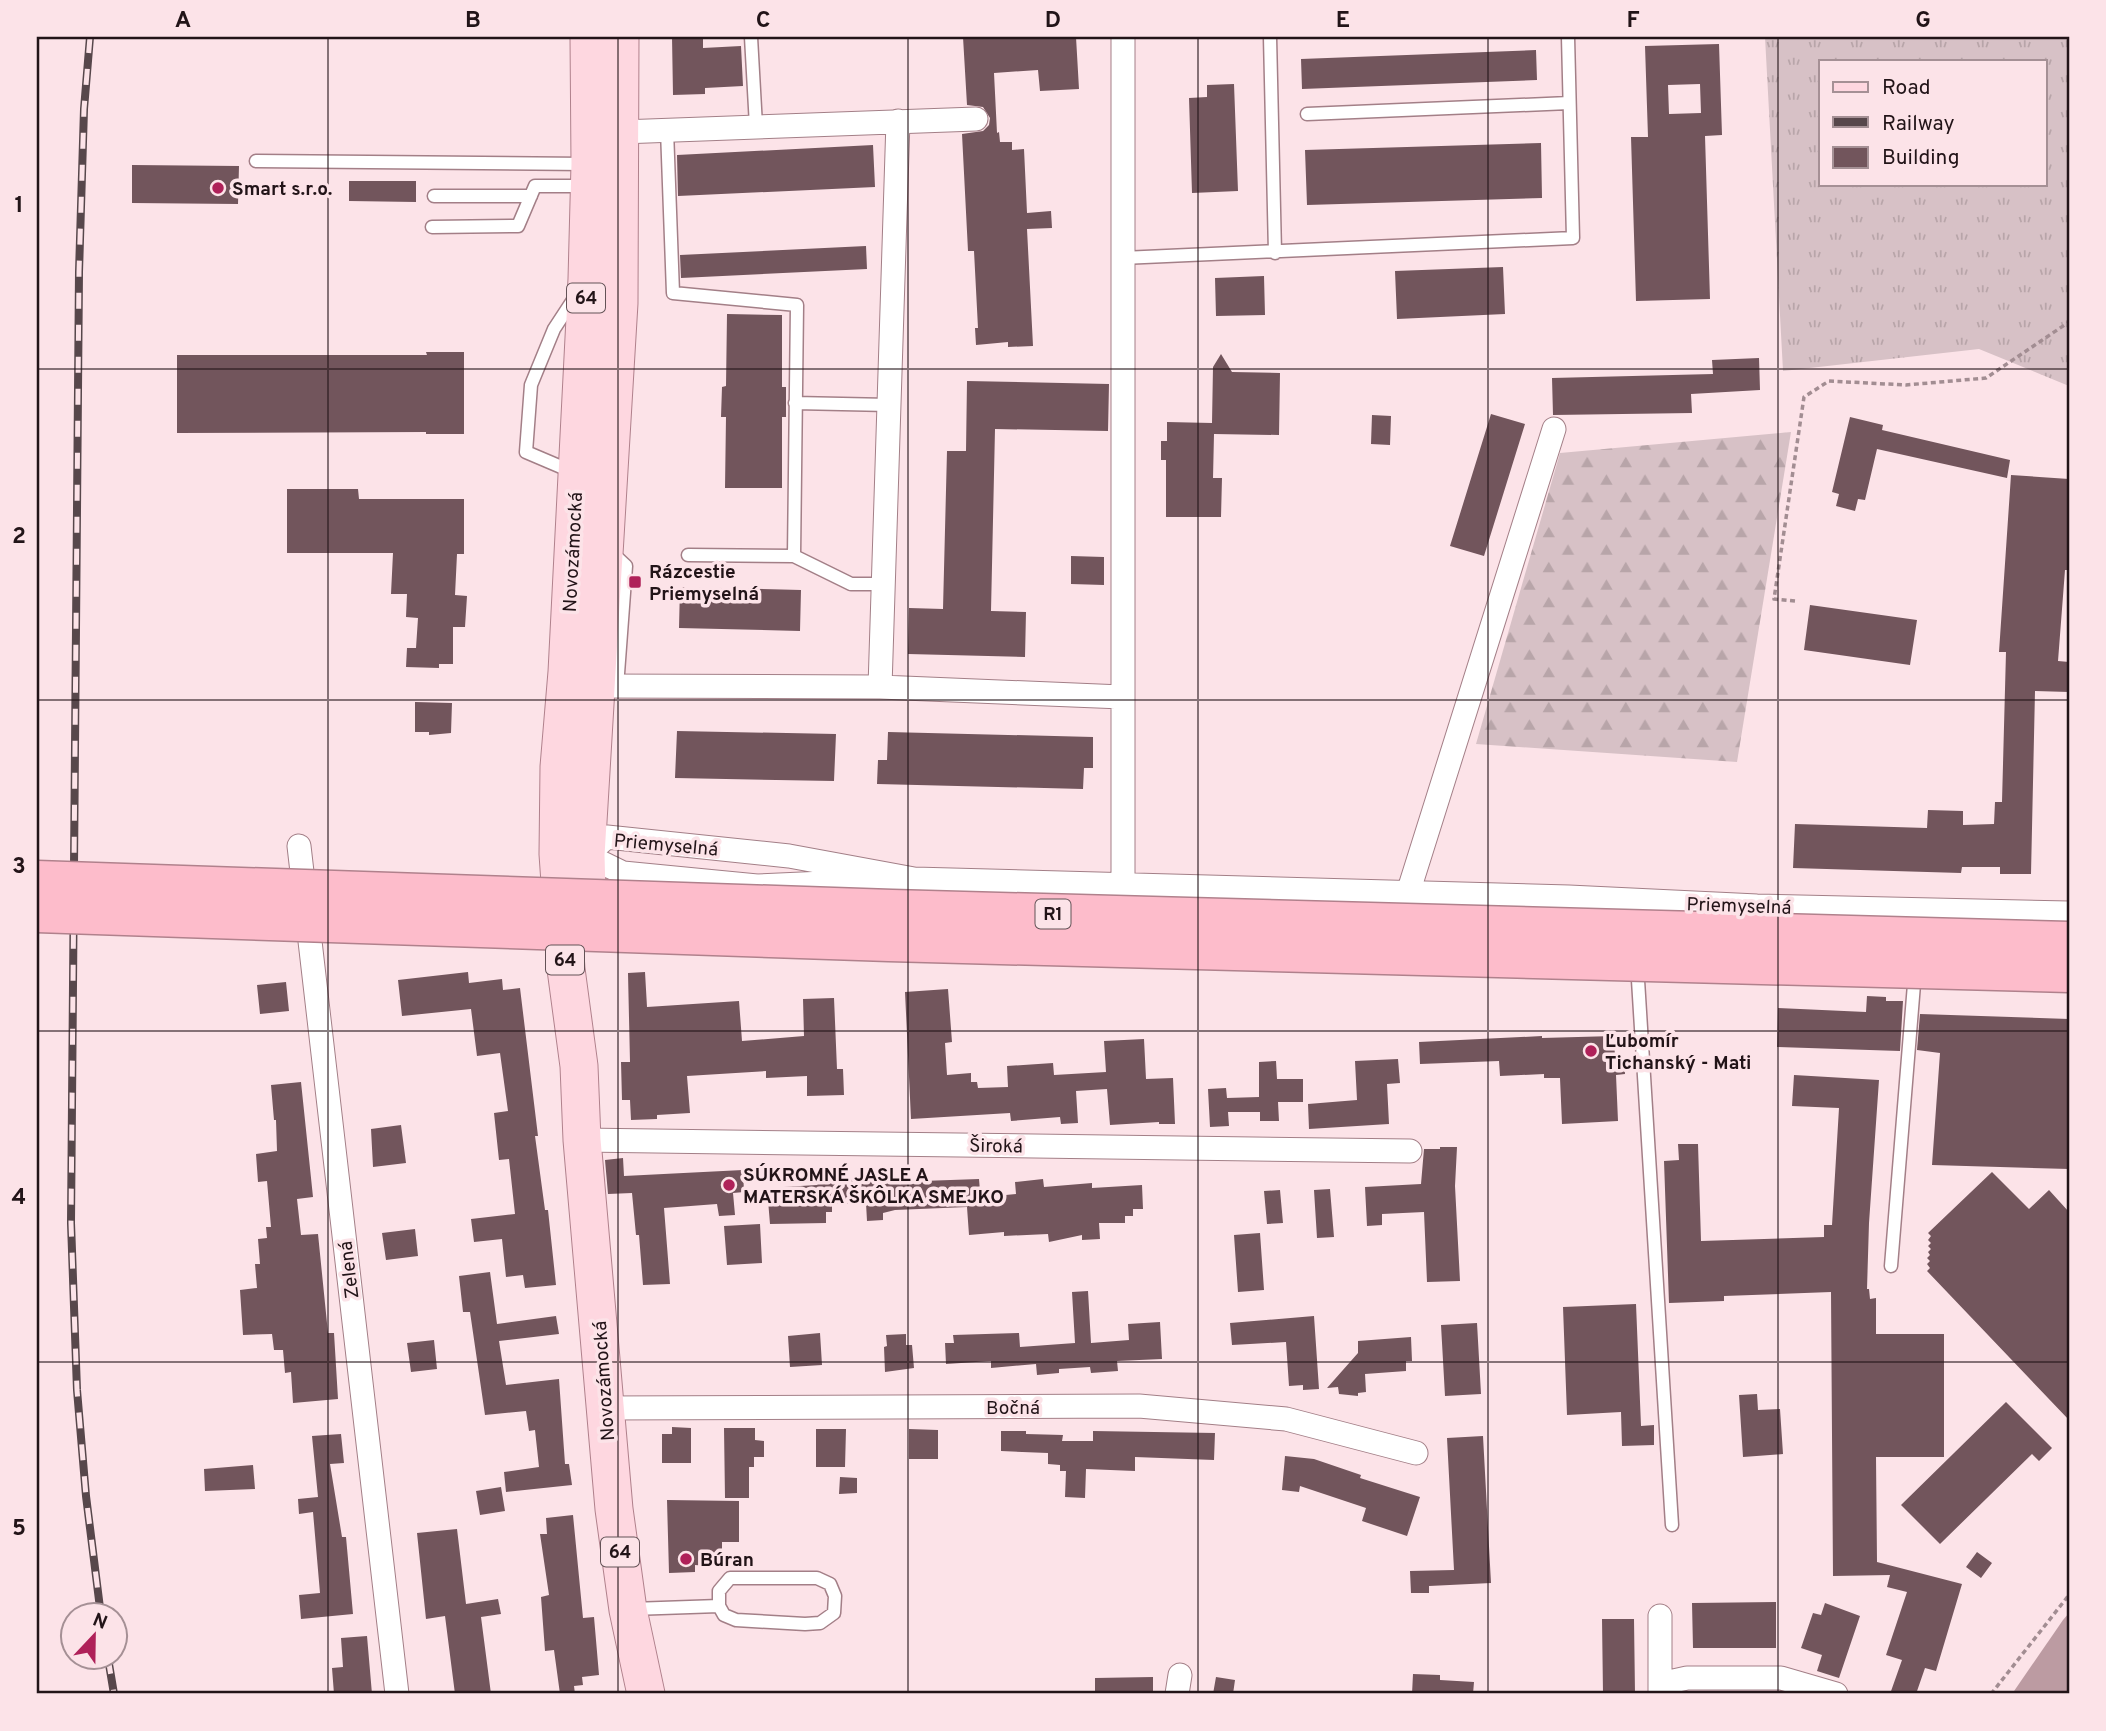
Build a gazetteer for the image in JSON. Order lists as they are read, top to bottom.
{
  "streets": {
    "highway": ["R1"],
    "main road": ["64", "Novozámocká"],
    "street": [
      "Priemyselná",
      "Široká",
      "Zelená",
      "Bočná"
    ]
  },
  "crossings": [
    ["Novozámocká", "Priemyselná"],
    ["Novozámocká", "Široká"],
    ["Novozámocká", "Bočná"]
  ],
  "places": {
    "other": [
      "Smart s.r.o.",
      "Ľubomír Tichanský - Mati",
      "SÚKROMNÉ JASLE A MATERSKÁ ŠKÔLKA SMEJKO",
      "Búran"
    ],
    "transit": ["Rázcestie Priemyselná"]
  },
  "legend": ["Road", "Railway", "Building"],
  "north": "top",
  "grid": {
    "columns": [
      "A",
      "B",
      "C",
      "D",
      "E",
      "F",
      "G"
    ],
    "rows": [
      "1",
      "2",
      "3",
      "4",
      "5"
    ]
  }
}
